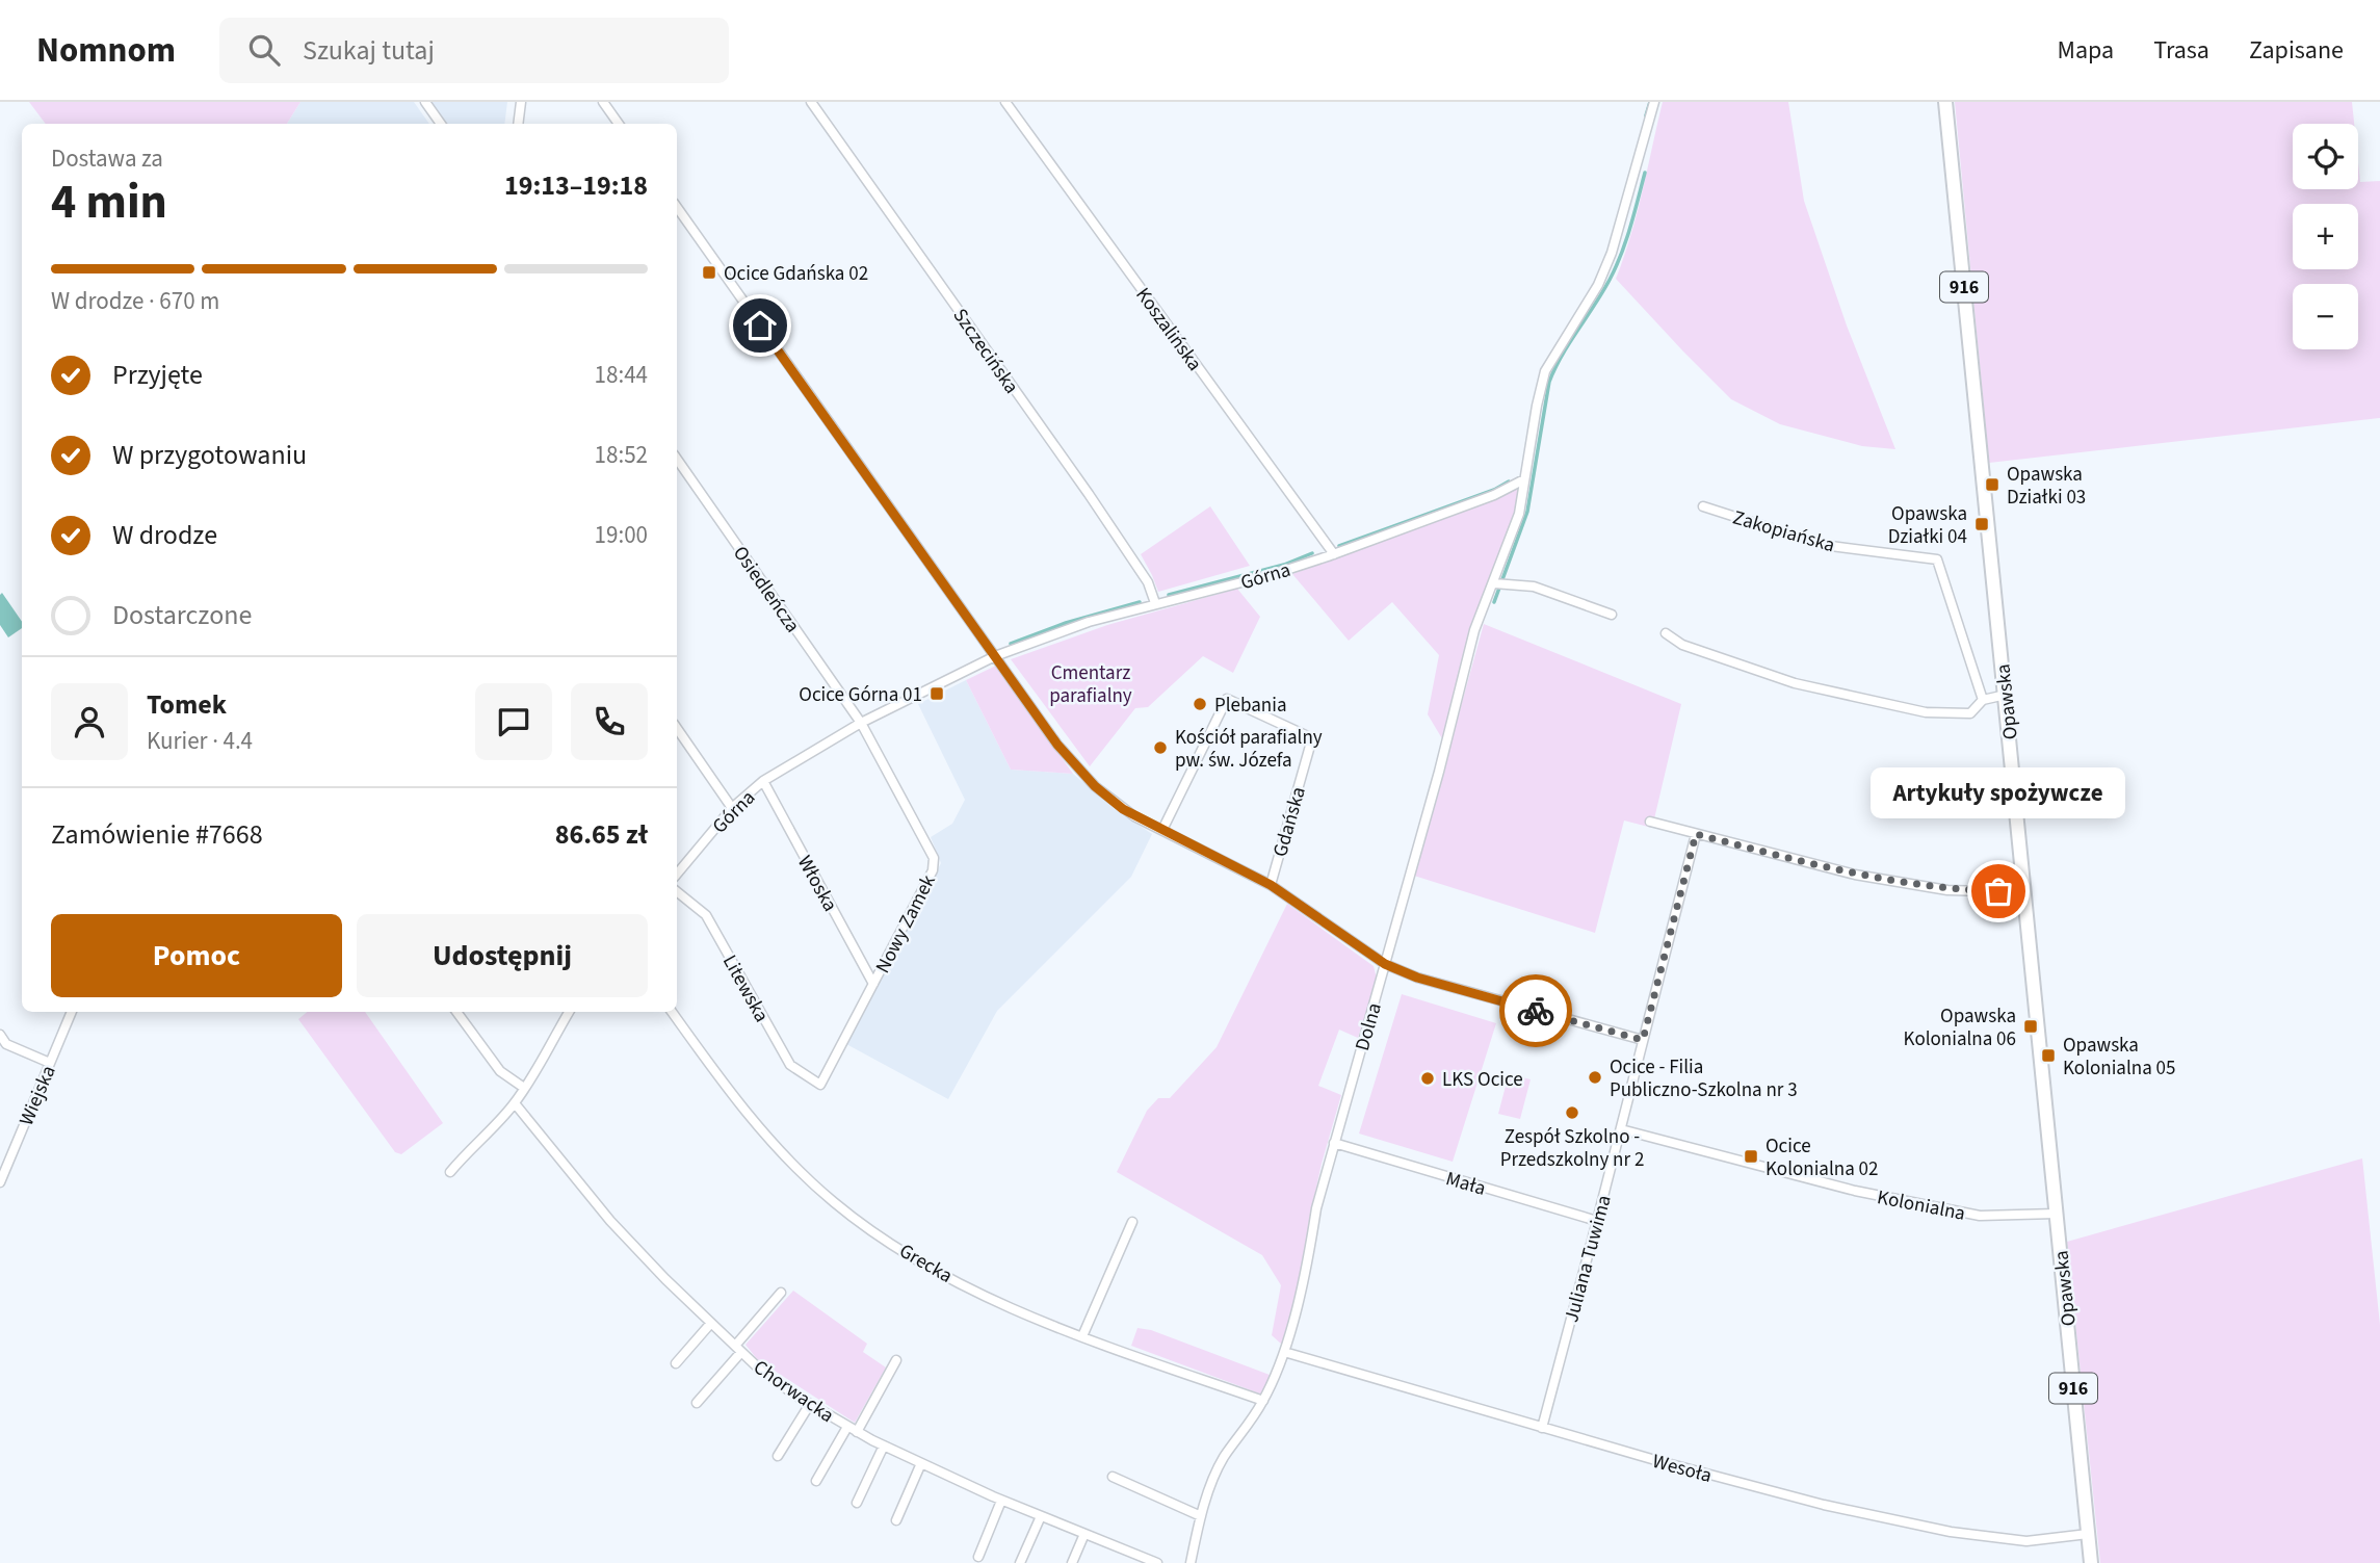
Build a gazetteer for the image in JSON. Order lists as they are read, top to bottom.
{
  "streets": {
    "main road": ["916", "Opawska"],
    "street": [
      "Koszalińska",
      "Szczecińska",
      "Zakopiańska",
      "Górna",
      "Osiedleńcza",
      "Gdańska",
      "Włoska",
      "Nowy Zamek",
      "Litewska",
      "Dolna",
      "Wiejska",
      "Mała",
      "Kolonialna",
      "Juliana Tuwima",
      "Grecka",
      "Chorwacka",
      "Wesoła"
    ]
  },
  "crossings": [
    ["Koszalińska", "Górna"],
    ["Szczecińska", "Górna"],
    ["Górna", "Osiedleńcza"],
    ["Górna", "Gdańska"],
    ["Górna", "Włoska"],
    ["Górna", "Nowy Zamek"],
    ["Górna", "Dolna"],
    ["Osiedleńcza", "Nowy Zamek"],
    ["Opawska", "Kolonialna"],
    ["Opawska", "Wesoła"],
    ["Gdańska", "Dolna"],
    ["Gdańska", "Juliana Tuwima"],
    ["Włoska", "Nowy Zamek"],
    ["Nowy Zamek", "Litewska"],
    ["Dolna", "Mała"],
    ["Dolna", "Grecka"],
    ["Dolna", "Wesoła"],
    ["Mała", "Juliana Tuwima"],
    ["Kolonialna", "Juliana Tuwima"],
    ["Juliana Tuwima", "Wesoła"]
  ],
  "parks": ["Cmentarz parafialny"],
  "places": {
    "transit": [
      "Ocice Gdańska 02",
      "Opawska Działki 03",
      "Opawska Działki 04",
      "Ocice Górna 01",
      "Opawska Kolonialna 06",
      "Opawska Kolonialna 05",
      "Ocice Kolonialna 02"
    ],
    "other": [
      "Plebania",
      "Kościół parafialny pw. św. Józefa",
      "Artykuły spożywcze",
      "Ocice - Filia Publiczno-Szkolna nr 3",
      "LKS Ocice",
      "Zespół Szkolno - Przedszkolny nr 2"
    ]
  },
  "page": {
    "header": "Nomnom",
    "search": "Szukaj tutaj",
    "nav": ["Mapa", "Trasa", "Zapisane"],
    "map_buttons": ["+", "−"],
    "heading": ["4 min", "Dostawa za", "19:13–19:18"],
    "panel": [
      "Tomek",
      "Kurier · 4.4",
      "Zamówienie #7668",
      "86.65 zł"
    ],
    "bar": "W drodze · 670 m",
    "list": [
      ["Przyjęte", "18:44"],
      ["W przygotowaniu", "18:52"],
      ["W drodze", "19:00"],
      "Dostarczone"
    ],
    "bubble": "Artykuły spożywcze",
    "buttons": ["Pomoc", "Udostępnij"]
  }
}
